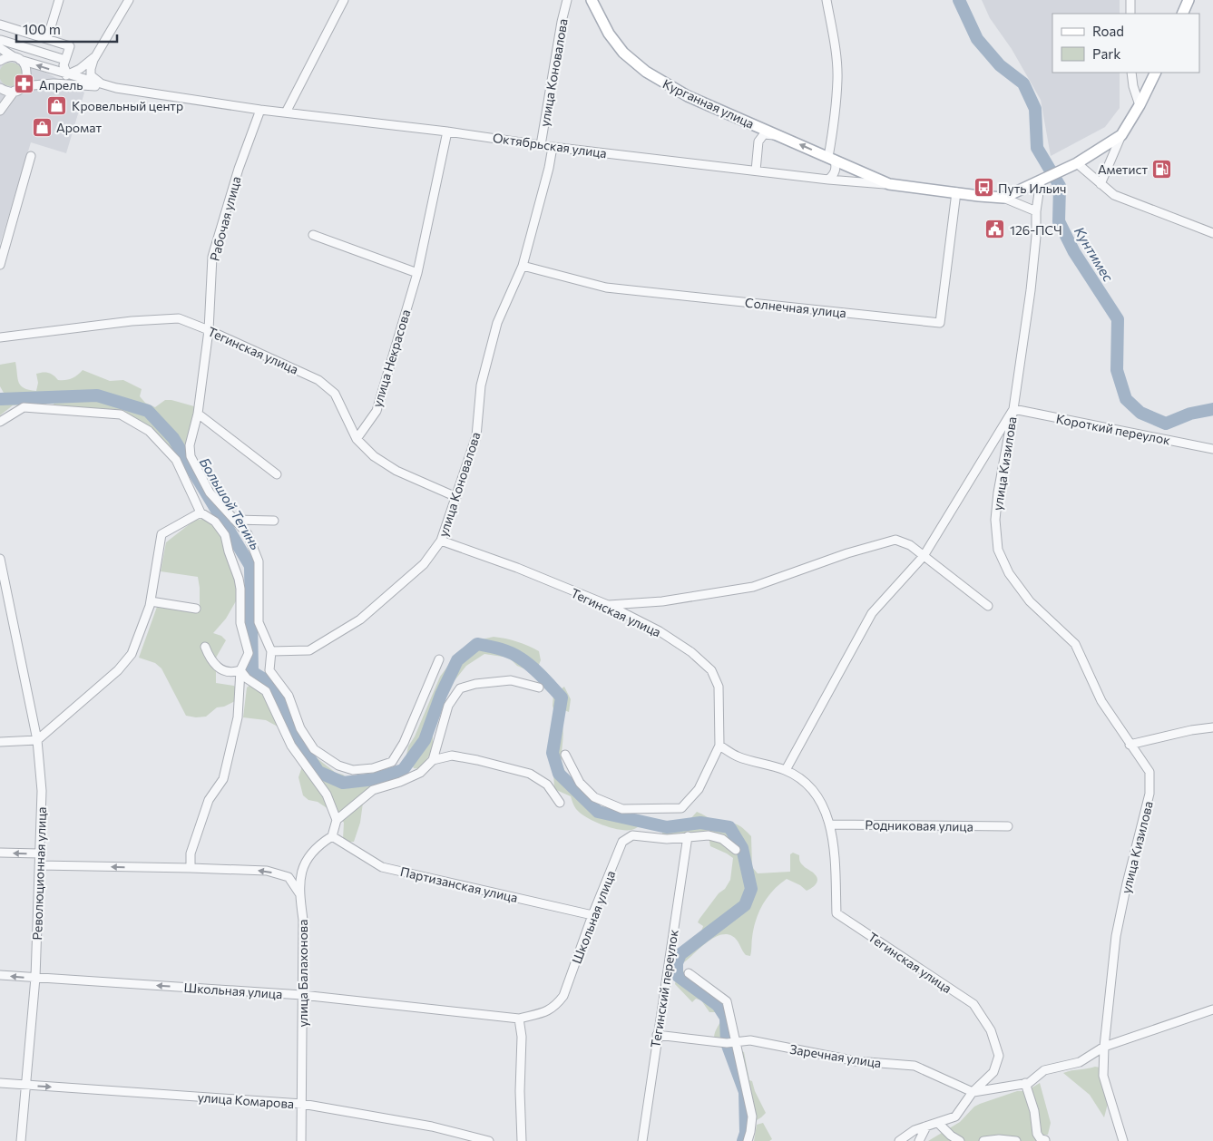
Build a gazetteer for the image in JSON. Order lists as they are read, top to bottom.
{
  "streets": {
    "main road": ["Курганная улица", "Октябрьская улица"],
    "street": [
      "улица Коновалова",
      "Рабочая улица",
      "Солнечная улица",
      "Тегинская улица",
      "улица Некрасова",
      "Короткий переулок",
      "улица Кизилова",
      "Родниковая улица",
      "Революционная улица",
      "Партизанская улица",
      "Школьная улица",
      "улица Балахонова",
      "Тегинский переулок",
      "Заречная улица",
      "улица Комарова"
    ]
  },
  "crossings": [
    ["улица Коновалова", "Октябрьская улица"],
    ["улица Коновалова", "Солнечная улица"],
    ["улица Коновалова", "Тегинская улица"],
    ["Курганная улица", "Октябрьская улица"],
    ["Октябрьская улица", "Рабочая улица"],
    ["Октябрьская улица", "Солнечная улица"],
    ["Октябрьская улица", "улица Некрасова"],
    ["Октябрьская улица", "улица Кизилова"],
    ["Рабочая улица", "Тегинская улица"],
    ["Тегинская улица", "улица Некрасова"],
    ["Тегинская улица", "улица Кизилова"],
    ["Тегинская улица", "Родниковая улица"],
    ["Тегинская улица", "Заречная улица"],
    ["Короткий переулок", "улица Кизилова"],
    ["Революционная улица", "Школьная улица"],
    ["Революционная улица", "улица Комарова"],
    ["Партизанская улица", "Школьная улица"],
    ["Партизанская улица", "улица Балахонова"],
    ["Школьная улица", "улица Балахонова"],
    ["Школьная улица", "Тегинский переулок"],
    ["улица Балахонова", "улица Комарова"],
    ["Тегинский переулок", "Заречная улица"]
  ],
  "one_way": ["Школьная улица", "улица Комарова"],
  "water": ["Кунтимес", "Большой Тегинь"],
  "places": {
    "pharmacy": ["Апрель"],
    "shop": ["Кровельный центр", "Аромат"],
    "fuel station": ["Аметист"],
    "bus stop": ["Путь Ильич"],
    "public building": ["126-ПСЧ"]
  },
  "legend": ["Road", "Park"],
  "scale_bar": "100 m"
}
